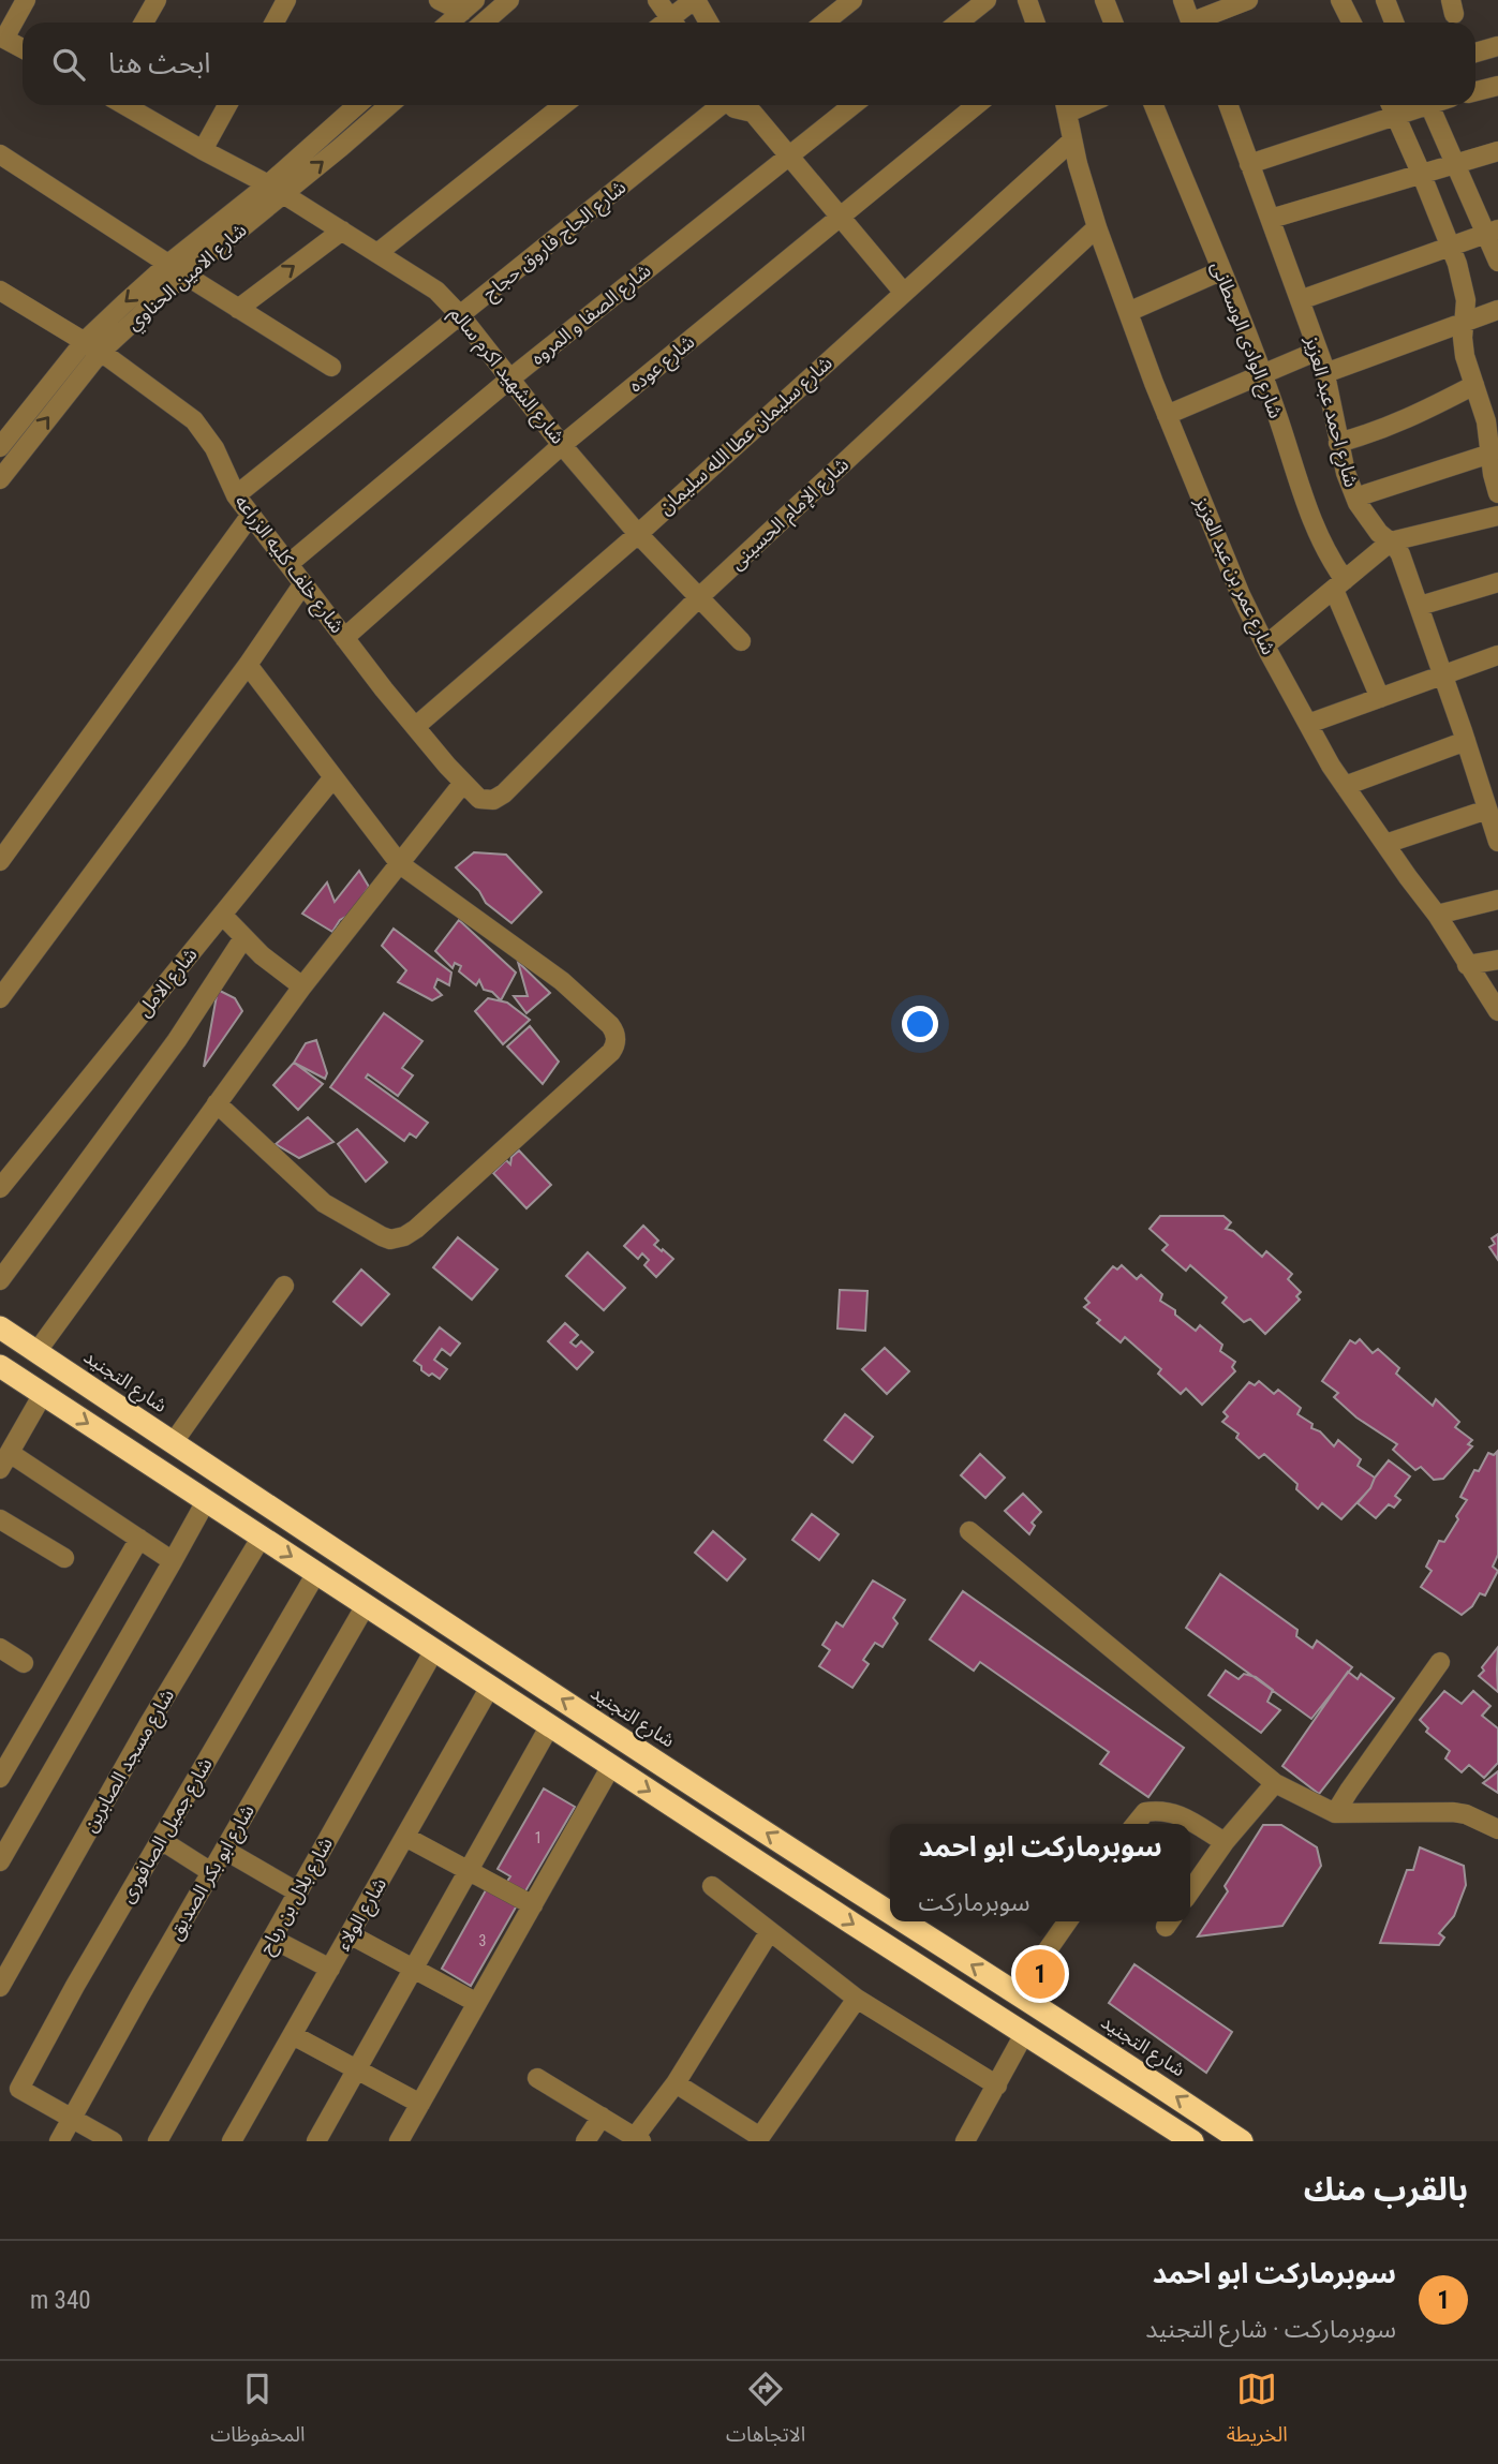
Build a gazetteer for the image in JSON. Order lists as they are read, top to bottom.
{
  "streets": {
    "highway": ["شارع التجنيد"],
    "street": [
      "شارع الحاج فاروق حجاج",
      "شارع الامين الحناوي",
      "شارع الصفا و المروه",
      "شارع الوادى الوسطانى",
      "شارع عوده",
      "شارع الشهيد اكرم سالم",
      "شارع احمد عبد العزيز",
      "شارع سليمان عطا الله سليمان",
      "شارع الإمام الحسينى",
      "شارع خلف كليه الزراعه",
      "شارع عمر بن عبد العزيز",
      "شارع الامل",
      "شارع مسجد الصابرين",
      "شارع جميل الصافورى",
      "شارع ابو بكر الصديق",
      "شارع بلال بن رباح",
      "شارع الولاء"
    ]
  },
  "crossings": [
    ["شارع الحاج فاروق حجاج", "شارع الشهيد اكرم سالم"],
    ["شارع الحاج فاروق حجاج", "شارع خلف كليه الزراعه"],
    ["شارع الامين الحناوي", "شارع الشهيد اكرم سالم"],
    ["شارع الامين الحناوي", "شارع خلف كليه الزراعه"],
    ["شارع الصفا و المروه", "شارع الشهيد اكرم سالم"],
    ["شارع الصفا و المروه", "شارع خلف كليه الزراعه"],
    ["شارع عوده", "شارع الشهيد اكرم سالم"],
    ["شارع عوده", "شارع خلف كليه الزراعه"],
    ["شارع الشهيد اكرم سالم", "شارع سليمان عطا الله سليمان"],
    ["شارع الشهيد اكرم سالم", "شارع الإمام الحسينى"],
    ["شارع سليمان عطا الله سليمان", "شارع خلف كليه الزراعه"],
    ["شارع سليمان عطا الله سليمان", "شارع عمر بن عبد العزيز"],
    ["شارع الإمام الحسينى", "شارع خلف كليه الزراعه"],
    ["شارع الإمام الحسينى", "شارع عمر بن عبد العزيز"],
    ["شارع جميل الصافورى", "شارع ابو بكر الصديق"]
  ],
  "house_numbers": ["1", "3"],
  "page": {
    "search": "ابحث هنا",
    "popup": ["سوبرماركت ابو احمد", "سوبرماركت"],
    "pins": "1",
    "heading": "بالقرب منك",
    "list": [
      {
        "mark": "1",
        "name": "سوبرماركت ابو احمد",
        "note": "سوبرماركت · شارع التجنيد",
        "value": "340 m"
      }
    ],
    "nav": ["الخريطة", "الاتجاهات", "المحفوظات"]
  }
}
